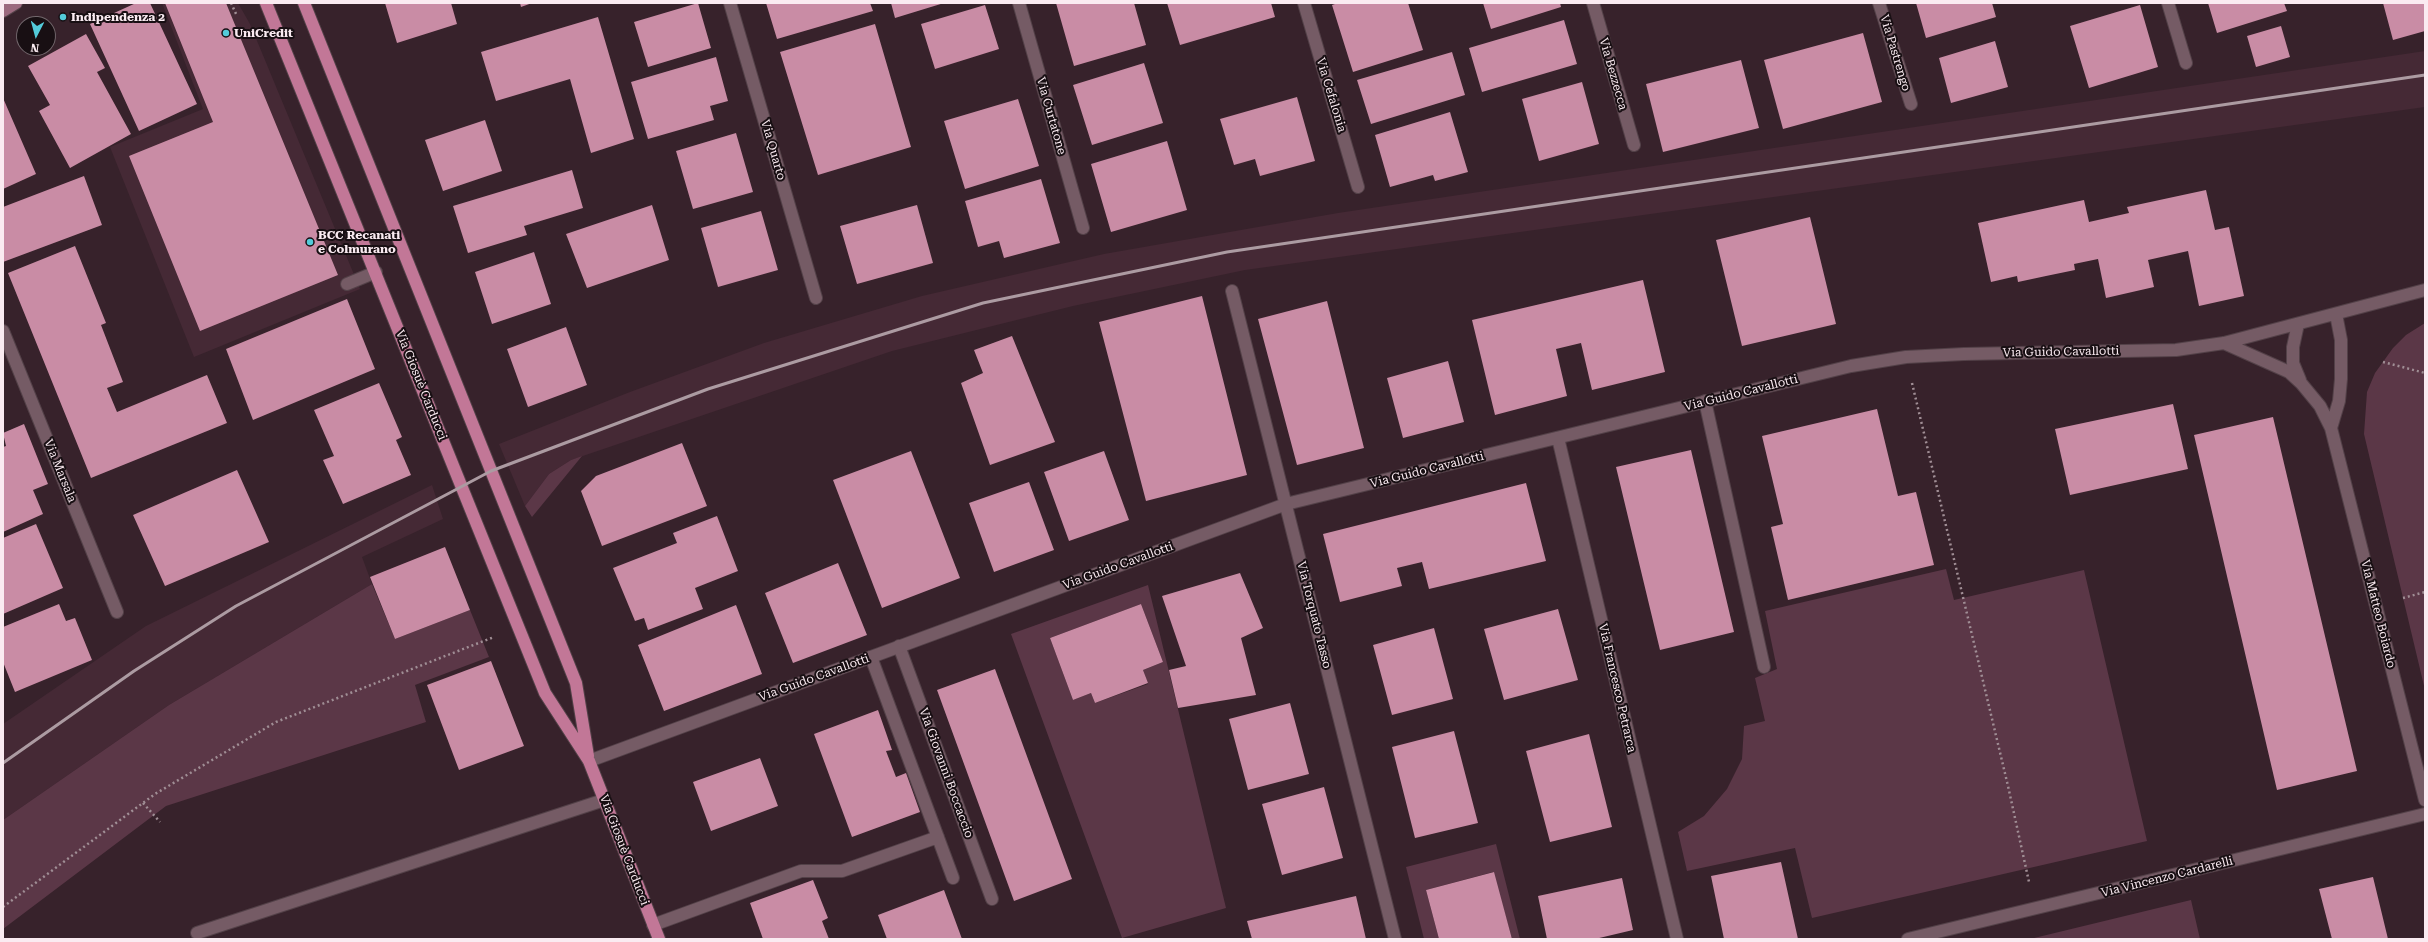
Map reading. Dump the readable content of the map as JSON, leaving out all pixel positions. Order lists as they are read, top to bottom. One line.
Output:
{"streets":{"main road":["Via Giosuè Carducci"],"street":["Via Pastrengo","Via Bezzecca","Via Cefalonia","Via Curtatone","Via Quarto","Via Guido Cavallotti","Via Marsala","Via Matteo Boiardo","Via Torquato Tasso","Via Francesco Petrarca","Via Giovanni Boccaccio","Via Vincenzo Cardarelli"]},"crossings":[["Via Guido Cavallotti","Via Giosuè Carducci"],["Via Guido Cavallotti","Via Matteo Boiardo"],["Via Guido Cavallotti","Via Torquato Tasso"],["Via Guido Cavallotti","Via Francesco Petrarca"],["Via Guido Cavallotti","Via Giovanni Boccaccio"]],"places":["Indipendenza 2","UniCredit","BCC Recanati e Colmurano"],"north":"bottom"}
